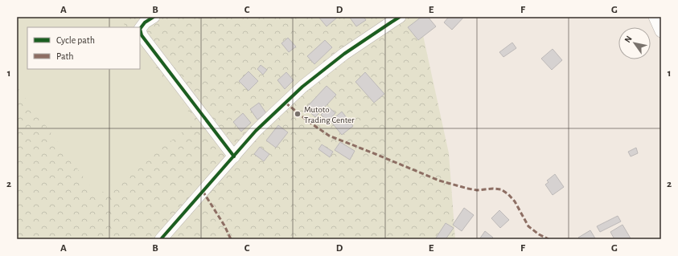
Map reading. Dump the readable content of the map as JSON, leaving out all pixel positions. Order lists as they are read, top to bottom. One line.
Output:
{"places":["Mutoto Trading Center"],"legend":["Cycle path","Path"],"north":"top left","grid":{"columns":["A","B","C","D","E","F","G"],"rows":["1","2"]}}
